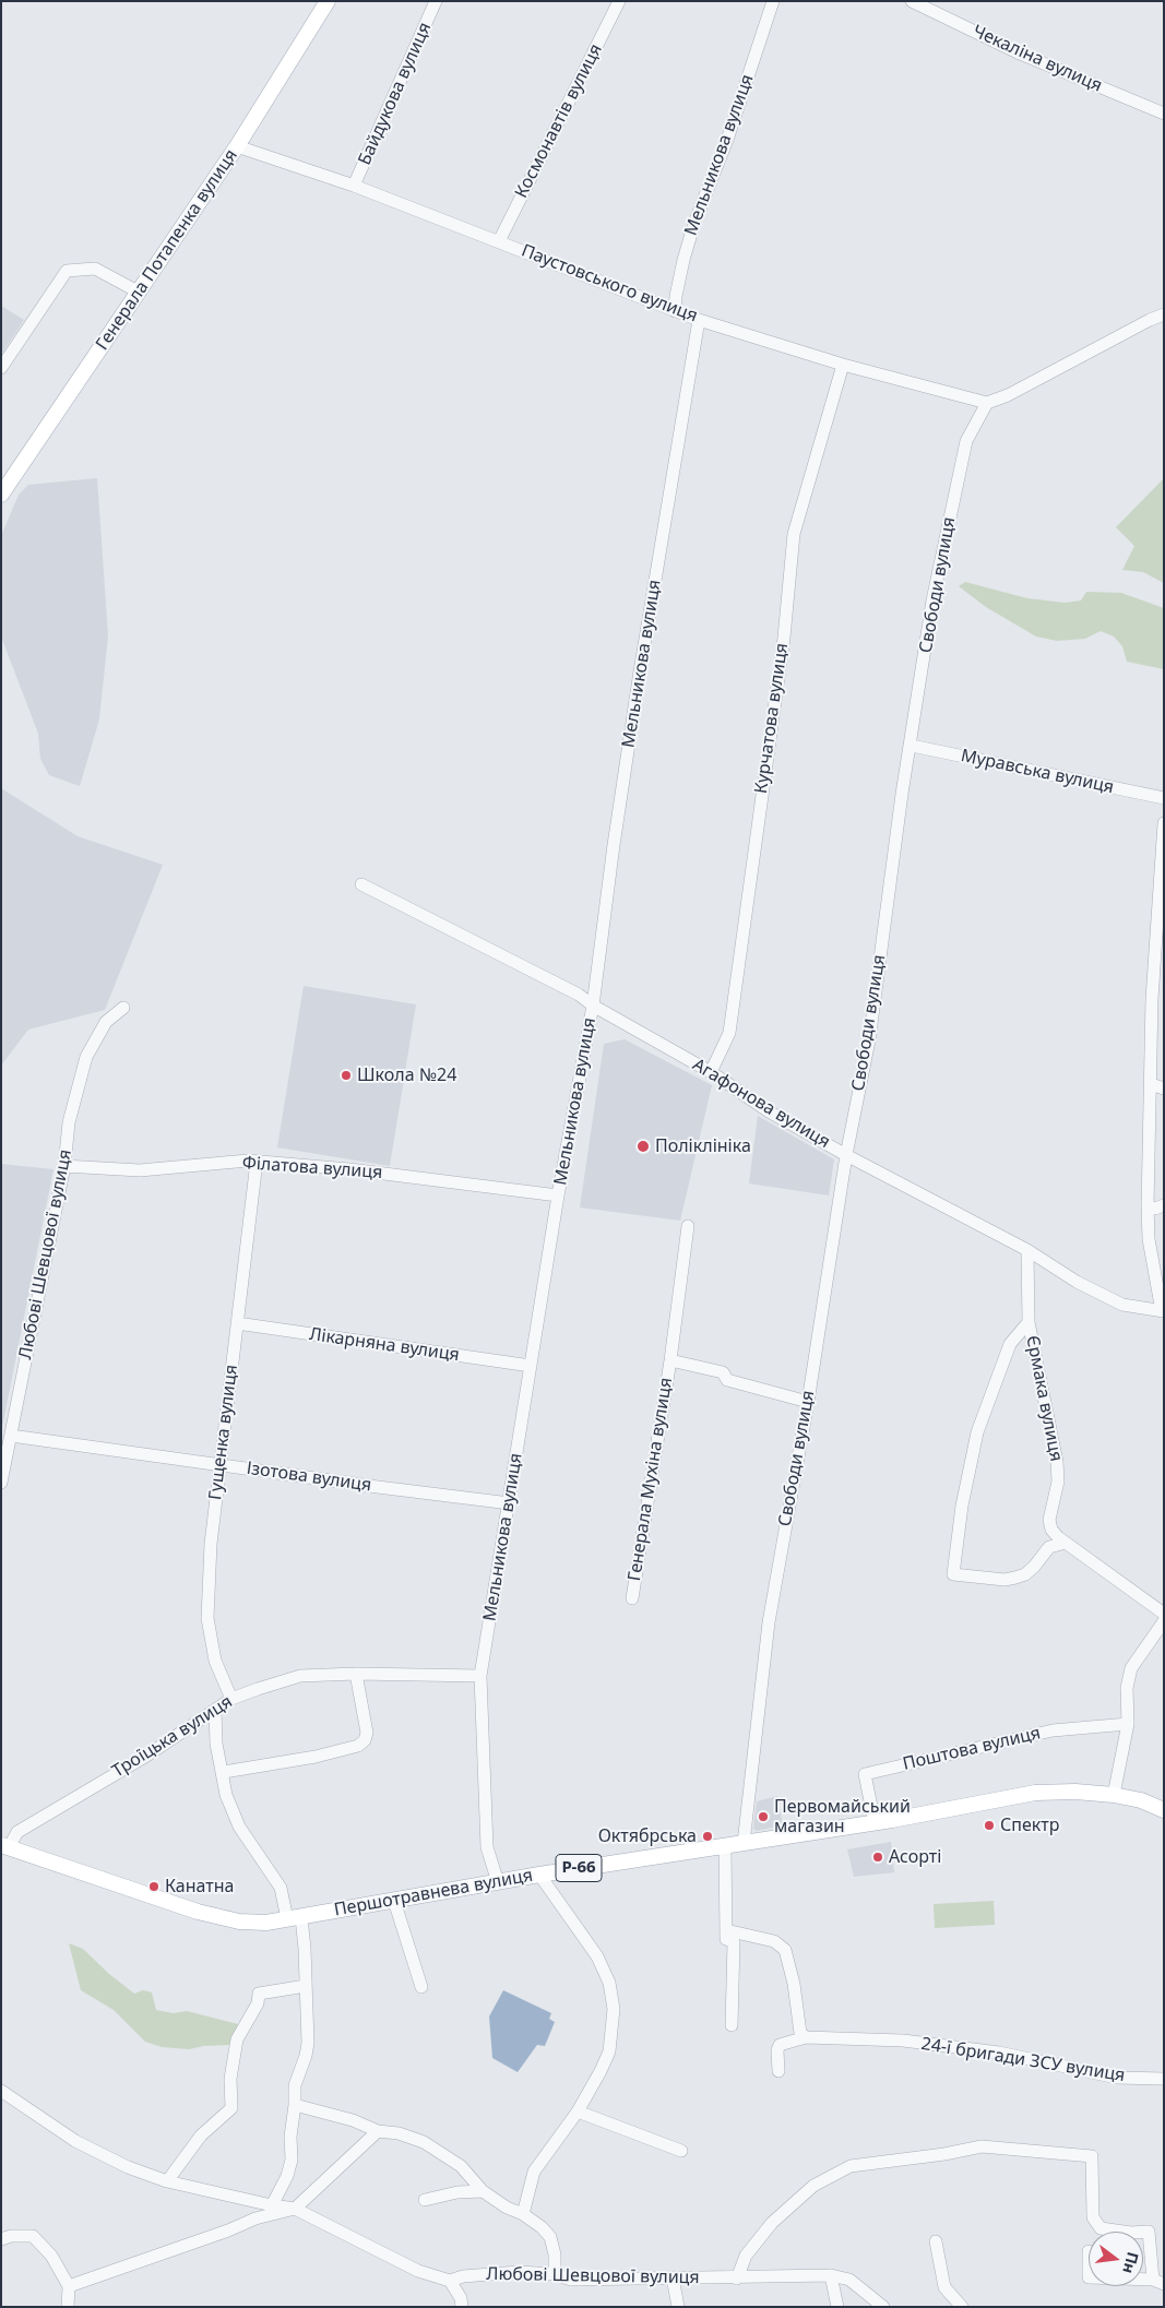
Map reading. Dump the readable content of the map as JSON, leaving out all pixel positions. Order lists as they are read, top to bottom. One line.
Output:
{"streets":{"main road":["Генерала Потапенка вулиця","Р-66","Першотравнева вулиця"],"street":["Чекаліна вулиця","Байдукова вулиця","Космонавтів вулиця","Мельникова вулиця","Паустовського вулиця","Свободи вулиця","Курчатова вулиця","Муравська вулиця","Агафонова вулиця","Філатова вулиця","Любові Шевцової вулиця","Лікарняна вулиця","Єрмака вулиця","Гущенка вулиця","Ізотова вулиця","Генерала Мухіна вулиця","Троїцька вулиця","Поштова вулиця","24-ї бригади ЗСУ вулиця"]},"crossings":[["Байдукова вулиця","Паустовського вулиця"],["Космонавтів вулиця","Паустовського вулиця"],["Мельникова вулиця","Паустовського вулиця"],["Мельникова вулиця","Агафонова вулиця"],["Мельникова вулиця","Філатова вулиця"],["Мельникова вулиця","Лікарняна вулиця"],["Мельникова вулиця","Ізотова вулиця"],["Мельникова вулиця","Троїцька вулиця"],["Мельникова вулиця","Першотравнева вулиця"],["Генерала Потапенка вулиця","Паустовського вулиця"],["Паустовського вулиця","Свободи вулиця"],["Паустовського вулиця","Курчатова вулиця"],["Свободи вулиця","Муравська вулиця"],["Свободи вулиця","Агафонова вулиця"],["Свободи вулиця","Генерала Мухіна вулиця"],["Свободи вулиця","Першотравнева вулиця"],["Курчатова вулиця","Агафонова вулиця"],["Агафонова вулиця","Єрмака вулиця"],["Філатова вулиця","Любові Шевцової вулиця"],["Філатова вулиця","Гущенка вулиця"],["Любові Шевцової вулиця","Ізотова вулиця"],["Лікарняна вулиця","Гущенка вулиця"],["Гущенка вулиця","Ізотова вулиця"],["Гущенка вулиця","Троїцька вулиця"],["Троїцька вулиця","Першотравнева вулиця"],["Поштова вулиця","Першотравнева вулиця"]],"places":["Школа №24","Поліклініка","Первомайський магазин","Спектр","Октябрська","Асорті","Канатна"],"north":"right"}
